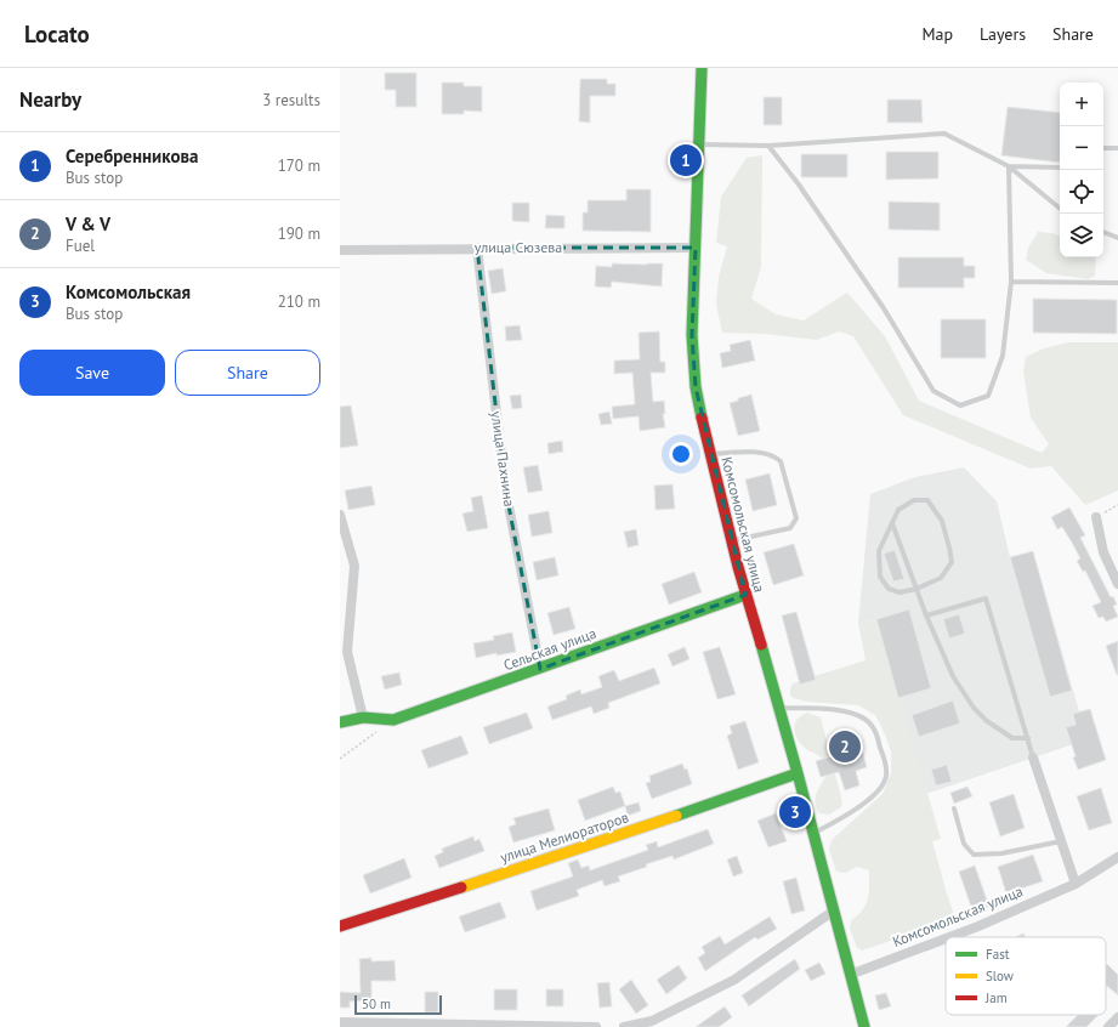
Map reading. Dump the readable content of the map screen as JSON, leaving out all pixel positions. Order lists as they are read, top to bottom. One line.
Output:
{"streets":{"main road":["Комсомольская улица","Сельская улица","улица Мелиораторов"],"street":["улица Сюзева","улица Пахнина"]},"crossings":[["улица Сюзева","улица Пахнина"],["улица Сюзева","Комсомольская улица"],["улица Пахнина","Сельская улица"],["Комсомольская улица","Сельская улица"],["Комсомольская улица","улица Мелиораторов"]],"legend":["Fast","Slow","Jam"],"scale_bar":"50 m","page":{"header":"Locato","nav":["Map","Layers","Share"],"heading":["Nearby","3 results"],"map_buttons":["+","−"],"list":[{"mark":"1","name":"Серебренникова","note":"Bus stop","value":"170 m"},{"mark":"2","name":"V & V","note":"Fuel","value":"190 m"},{"mark":"3","name":"Комсомольская","note":"Bus stop","value":"210 m"}],"pins":["1","2","3"],"buttons":["Save","Share"],"scale":"50 m"}}
